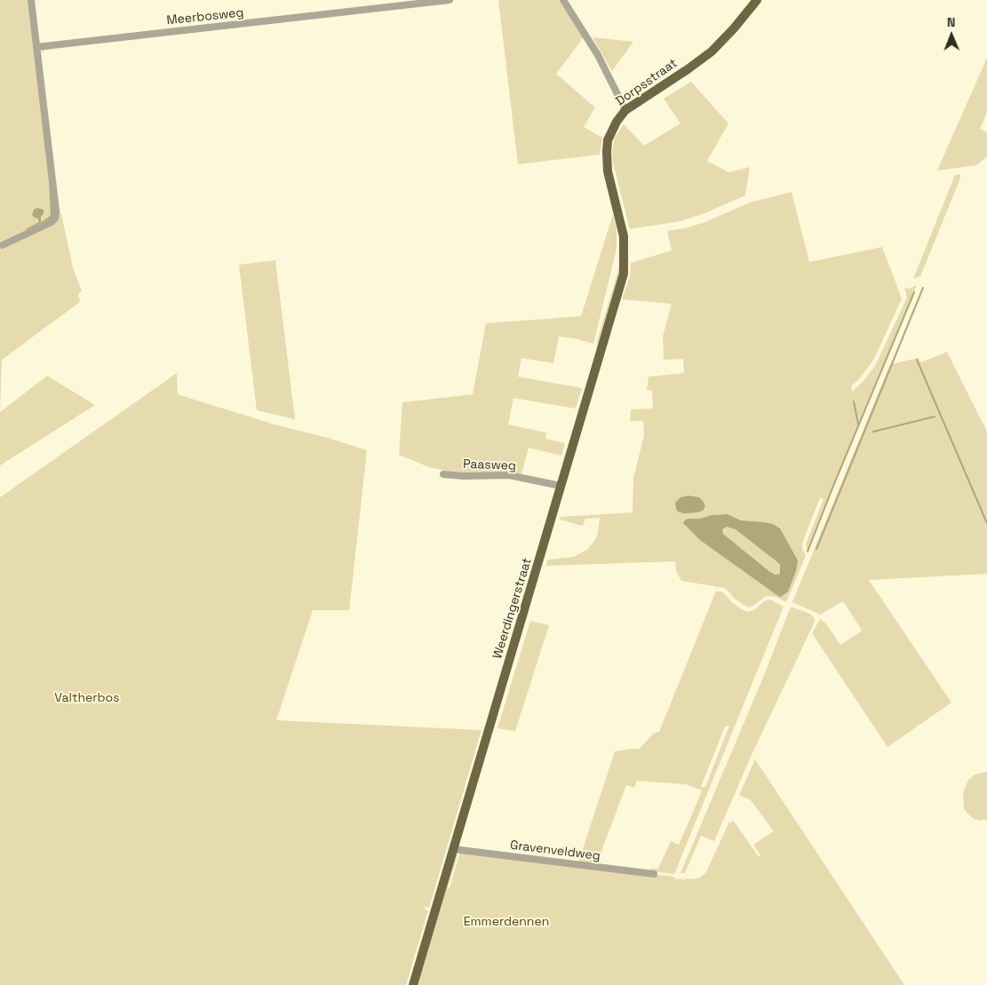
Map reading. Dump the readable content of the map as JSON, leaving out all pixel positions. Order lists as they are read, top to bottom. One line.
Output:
{"streets":{"main road":["Dorpsstraat","Weerdingerstraat"],"street":["Meerbosweg","Paasweg","Gravenveldweg"]},"crossings":[["Dorpsstraat","Weerdingerstraat"],["Paasweg","Weerdingerstraat"],["Weerdingerstraat","Gravenveldweg"]],"parks":["Valtherbos","Emmerdennen"],"north":"top"}
